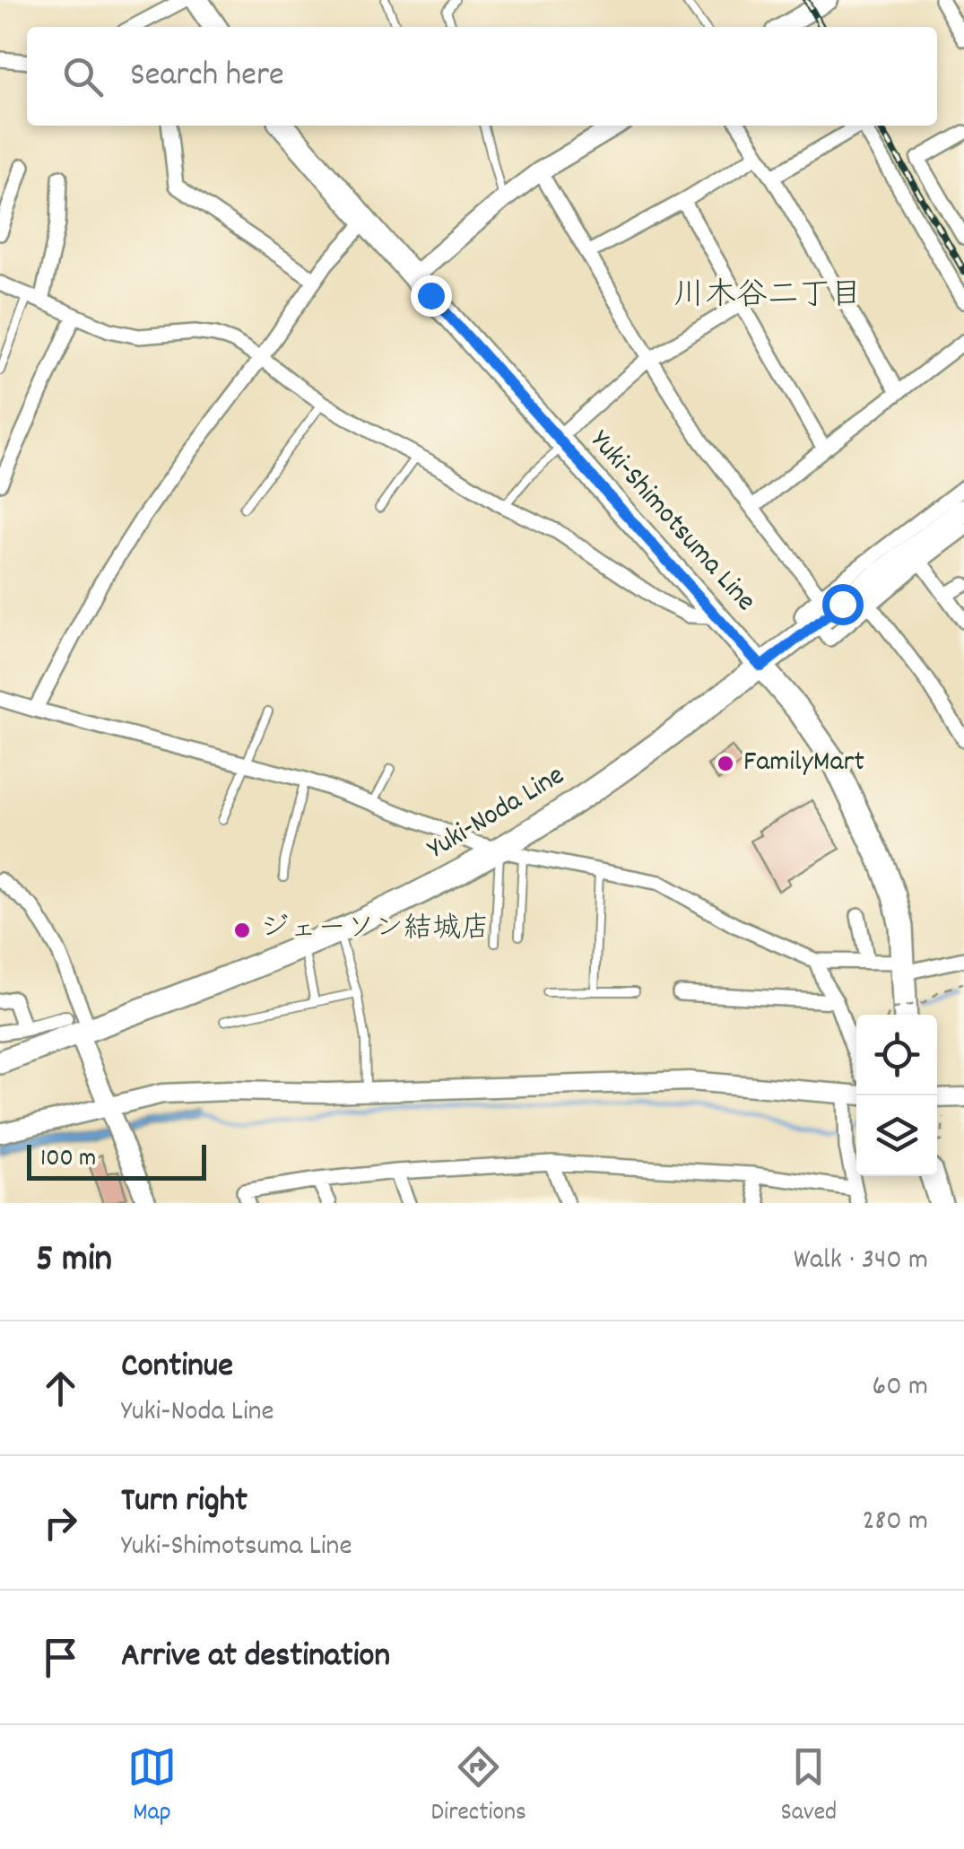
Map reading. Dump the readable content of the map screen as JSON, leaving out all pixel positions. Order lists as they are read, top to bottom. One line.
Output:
{"streets":{"main road":["Yuki-Shimotsuma Line","Yuki-Noda Line"]},"crossings":[["Yuki-Shimotsuma Line","Yuki-Noda Line"]],"districts":["川木谷二丁目"],"places":["FamilyMart","ジェーソン結城店"],"scale_bar":"100 m","page":{"search":"Search here","scale":"100 m","heading":["5 min","Walk · 340 m"],"list":[["Continue","Yuki-Noda Line","60 m"],["Turn right","Yuki-Shimotsuma Line","280 m"],"Arrive at destination"],"nav":["Map","Directions","Saved"]}}
